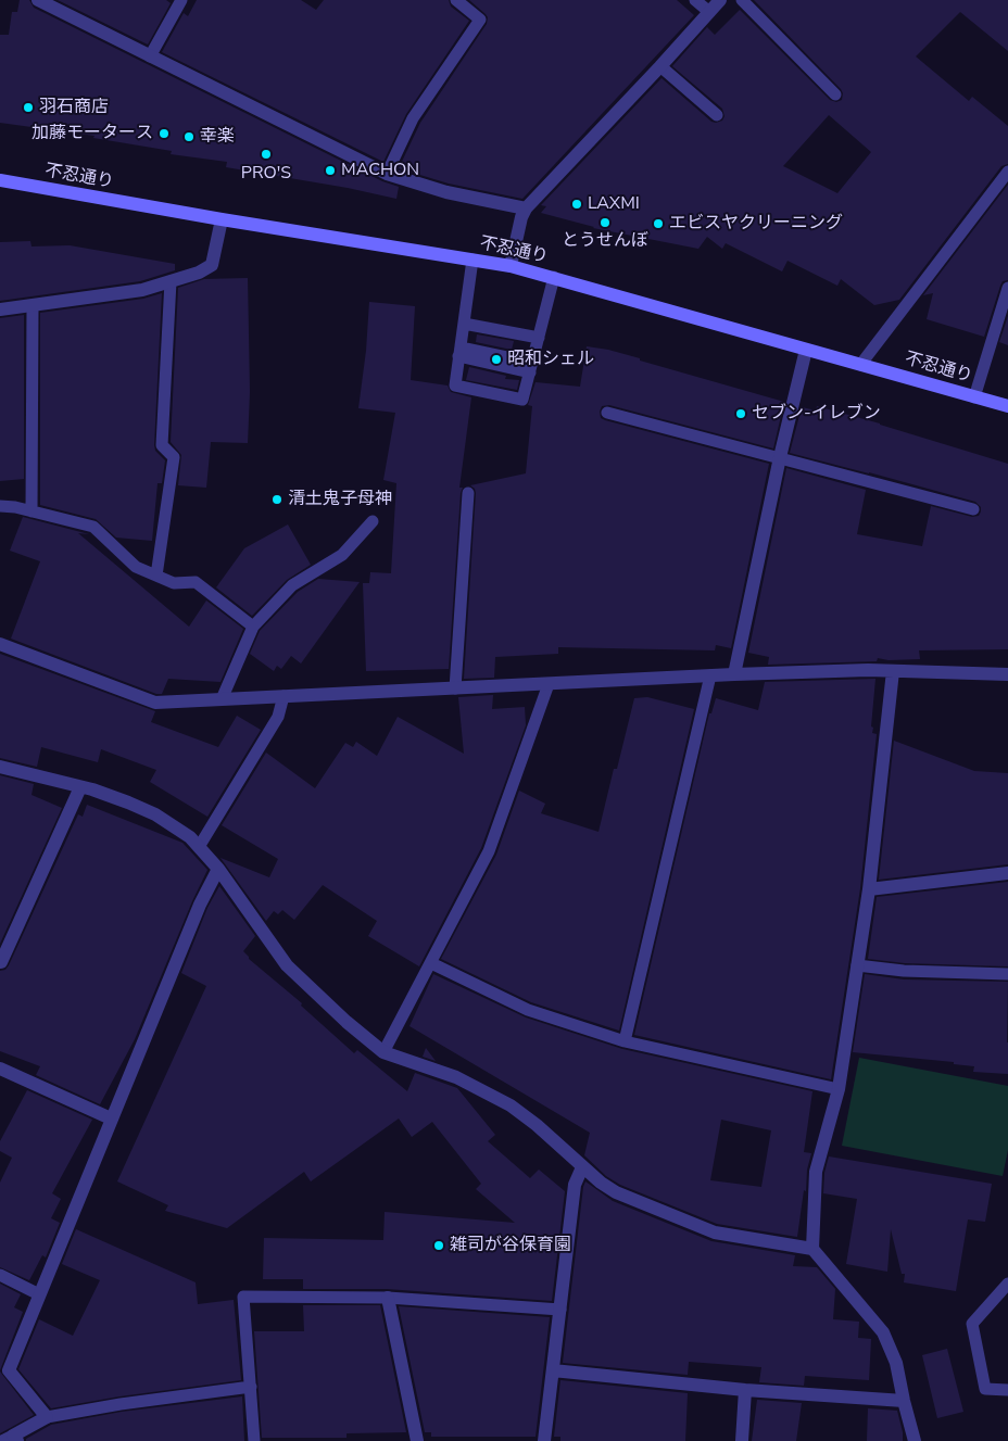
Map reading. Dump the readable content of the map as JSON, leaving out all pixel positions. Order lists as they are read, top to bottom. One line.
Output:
{"streets":{"main road":["不忍通り"]},"places":["羽石商店","加藤モータース","幸楽","PRO'S","MACHON","LAXMI","とうせんぼ","エビスヤクリーニング","昭和シェル","セブン-イレブン","清土鬼子母神","雑司が谷保育園"]}
